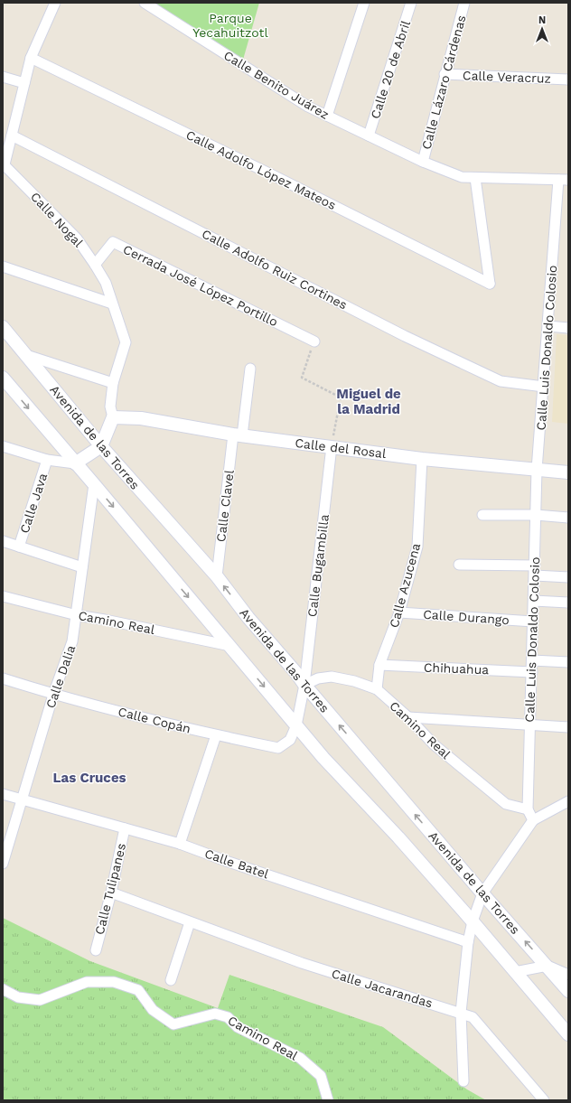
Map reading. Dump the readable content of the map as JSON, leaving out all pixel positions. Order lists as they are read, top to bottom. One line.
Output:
{"streets":{"street":["Calle 20 de Abril","Calle Veracruz","Calle Lázaro Cárdenas","Calle Benito Juárez","Calle Adolfo López Mateos","Calle Nogal","Calle Adolfo Ruiz Cortines","Cerrada José López Portillo","Calle Luis Donaldo Colosio","Avenida de las Torres","Calle del Rosal","Calle Java","Calle Clavel","Calle Bugambilla","Calle Azucena","Calle Durango","Camino Real","Chihuahua","Calle Dalia","Calle Copán","Calle Batel","Calle Tulipanes","Calle Jacarandas"]},"crossings":[["Calle 20 de Abril","Calle Benito Juárez"],["Calle Veracruz","Calle Lázaro Cárdenas"],["Calle Lázaro Cárdenas","Calle Benito Juárez"],["Calle Benito Juárez","Calle Adolfo López Mateos"],["Calle Benito Juárez","Calle Luis Donaldo Colosio"],["Calle Nogal","Cerrada José López Portillo"],["Calle Nogal","Avenida de las Torres"],["Calle Nogal","Calle del Rosal"],["Calle Adolfo Ruiz Cortines","Calle Luis Donaldo Colosio"],["Calle Luis Donaldo Colosio","Calle del Rosal"],["Calle Luis Donaldo Colosio","Calle Durango"],["Calle Luis Donaldo Colosio","Camino Real"],["Calle Luis Donaldo Colosio","Chihuahua"],["Avenida de las Torres","Calle Clavel"],["Avenida de las Torres","Calle Bugambilla"],["Avenida de las Torres","Camino Real"],["Calle del Rosal","Calle Clavel"],["Calle del Rosal","Calle Bugambilla"],["Calle del Rosal","Calle Azucena"],["Calle Bugambilla","Camino Real"],["Calle Bugambilla","Calle Copán"],["Calle Azucena","Calle Durango"],["Calle Azucena","Camino Real"],["Calle Azucena","Chihuahua"],["Camino Real","Calle Dalia"],["Calle Dalia","Calle Copán"],["Calle Dalia","Calle Batel"],["Calle Batel","Calle Tulipanes"],["Calle Tulipanes","Calle Jacarandas"]],"districts":["Miguel de la Madrid","Las Cruces"],"parks":["Parque Yecahuitzotl"],"north":"top"}
